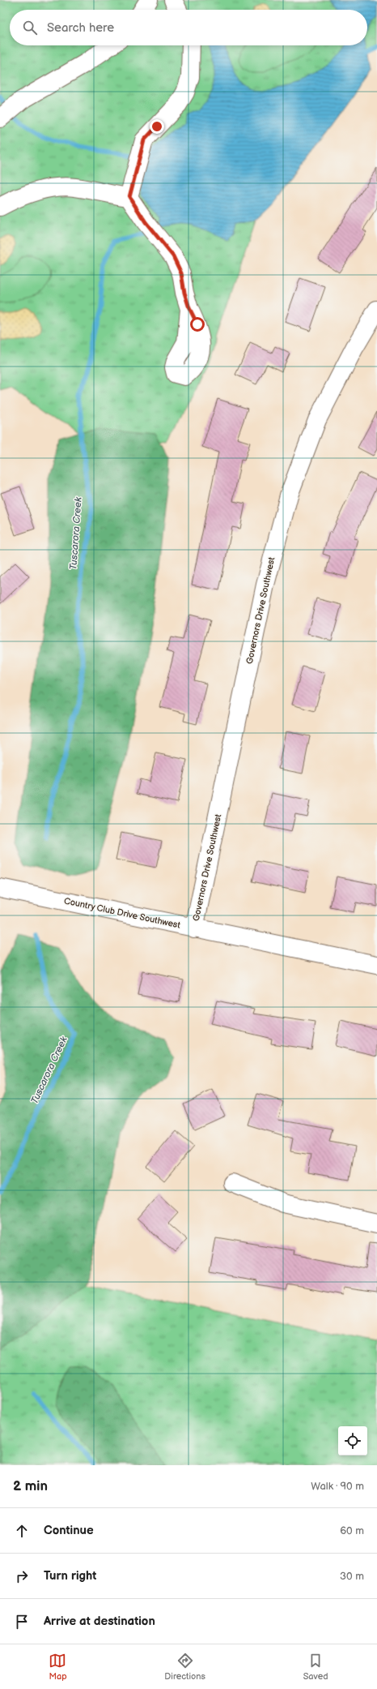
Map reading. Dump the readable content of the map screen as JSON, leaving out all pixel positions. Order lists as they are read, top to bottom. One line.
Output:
{"streets":{"street":["Governors Drive Southwest","Country Club Drive Southwest"]},"crossings":[["Governors Drive Southwest","Country Club Drive Southwest"]],"water":["Tuscarora Creek"],"page":{"search":"Search here","heading":["2 min","Walk · 90 m"],"list":[["Continue","60 m"],["Turn right","30 m"],"Arrive at destination"],"nav":["Map","Directions","Saved"]}}
